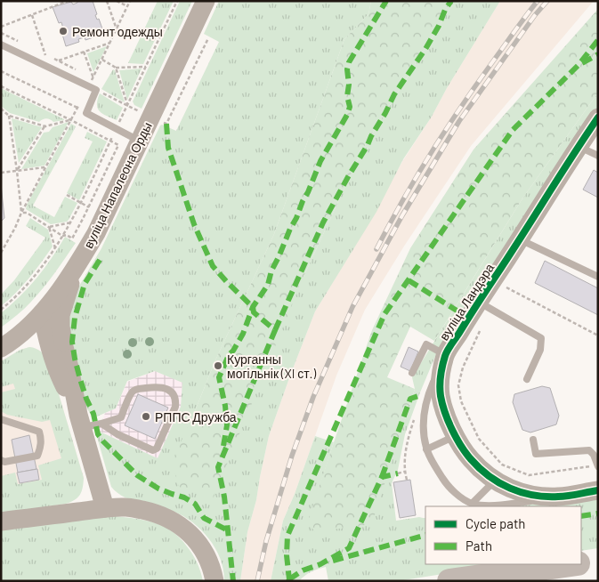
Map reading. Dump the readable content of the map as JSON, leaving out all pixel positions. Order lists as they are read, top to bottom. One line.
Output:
{"streets":{"main road":["вуліца Напалеона Орды","вуліца Ландэра"]},"places":["Ремонт одежды","Курганны могільнік (XI ст.)","РППС Дружба"],"legend":["Cycle path","Path"]}
